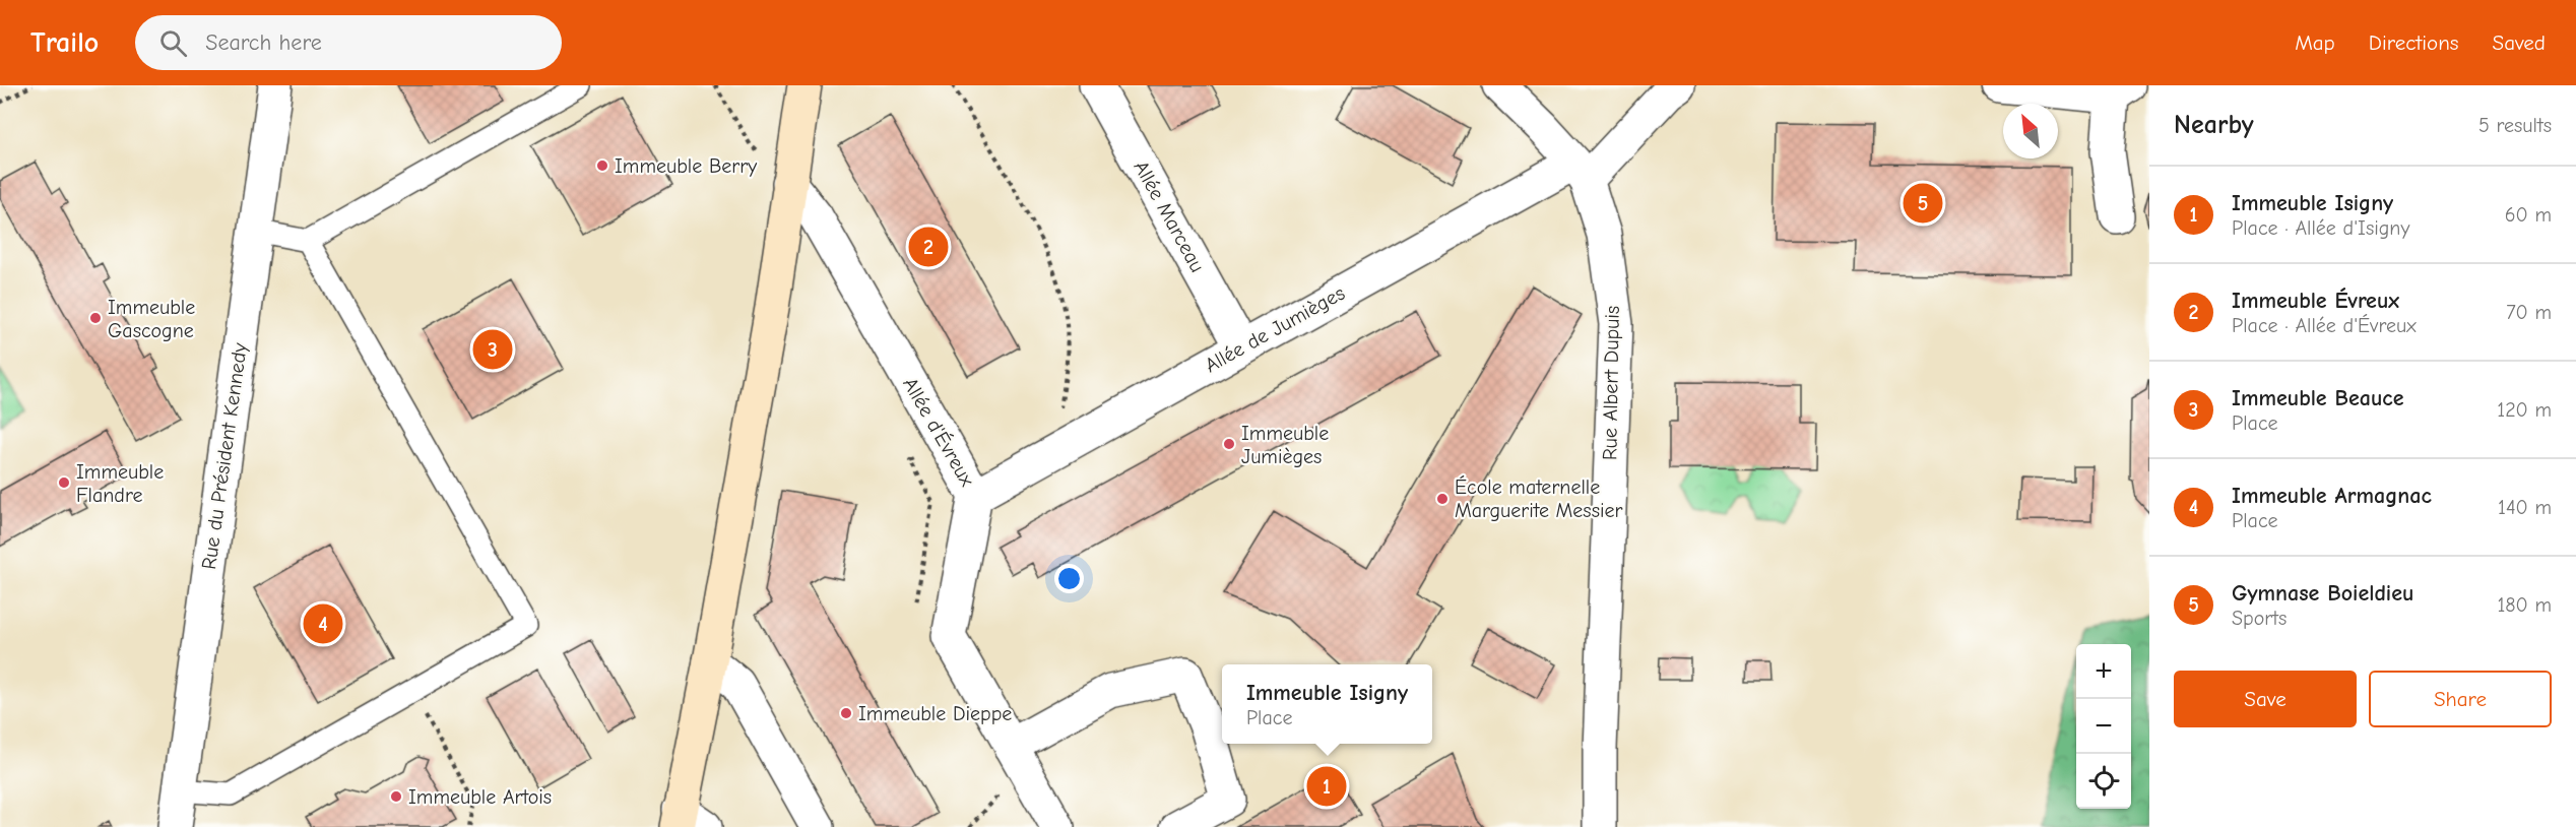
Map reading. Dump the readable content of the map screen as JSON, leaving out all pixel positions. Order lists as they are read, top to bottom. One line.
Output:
{"streets":{"street":["Allée Marceau","Allée de Jumièges","Rue Albert Dupuis","Allée d'Évreux","Rue du Président Kennedy"]},"crossings":[["Allée Marceau","Allée de Jumièges"],["Allée de Jumièges","Rue Albert Dupuis"],["Allée de Jumièges","Allée d'Évreux"]],"places":["Immeuble Berry","Immeuble Gascogne","Immeuble Jumièges","Immeuble Flandre","École maternelle Marguerite Messier","Immeuble Dieppe","Immeuble Artois"],"north":"top left","page":{"header":"Trailo","search":"Search here","nav":["Map","Directions","Saved"],"heading":["Nearby","5 results"],"list":[{"mark":"1","name":"Immeuble Isigny","note":"Place · Allée d'Isigny","value":"60 m"},{"mark":"2","name":"Immeuble Évreux","note":"Place · Allée d'Évreux","value":"70 m"},{"mark":"3","name":"Immeuble Beauce","note":"Place","value":"120 m"},{"mark":"4","name":"Immeuble Armagnac","note":"Place","value":"140 m"},{"mark":"5","name":"Gymnase Boieldieu","note":"Sports","value":"180 m"}],"pins":["5","2","3","4","1"],"map_buttons":["+","−"],"buttons":["Save","Share"],"popup":["Immeuble Isigny","Place"]}}
